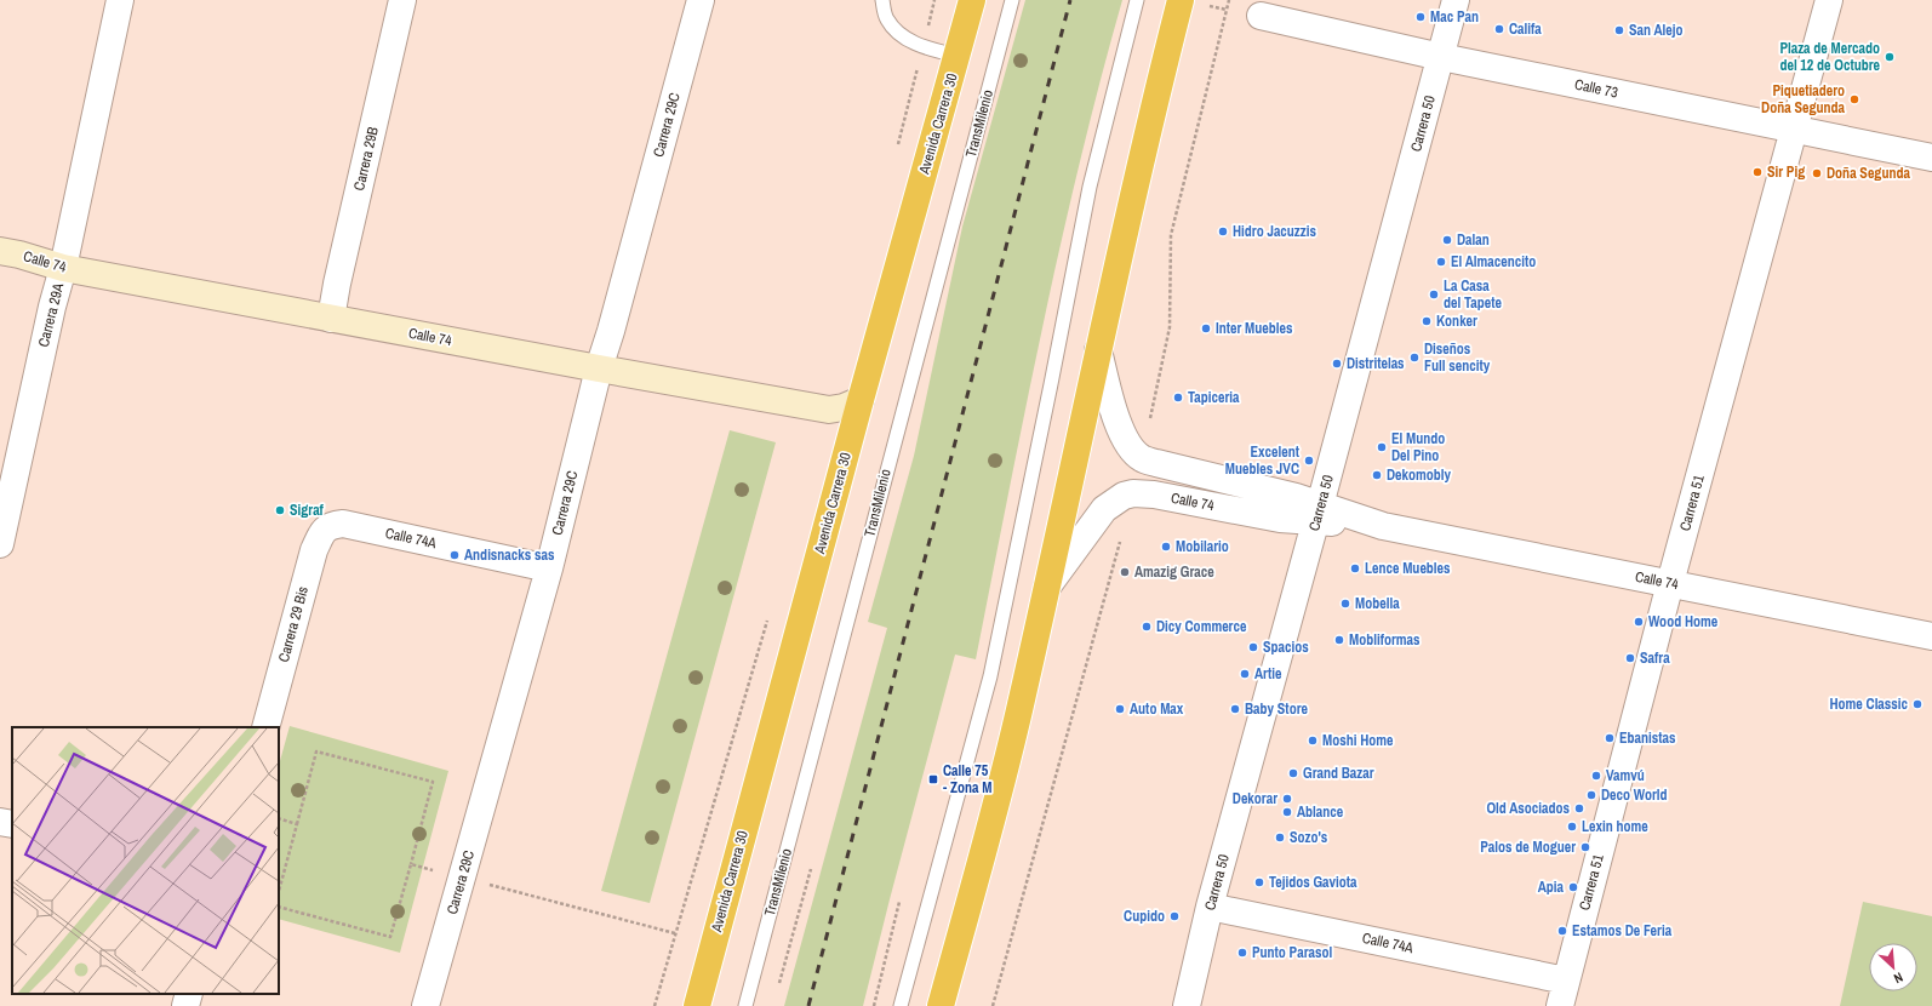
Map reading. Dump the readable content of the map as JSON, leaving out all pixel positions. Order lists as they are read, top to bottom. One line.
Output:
{"streets":{"highway":["Avenida Carrera 30"],"street":["Calle 73","Carrera 50","Carrera 29C","Carrera 29B","Calle 74","Carrera 29A","Carrera 51","Calle 74A","Carrera 29 Bis"],"lane":["TransMilenio"]},"crossings":[["Calle 73","Carrera 50"],["Calle 73","Carrera 51"],["Avenida Carrera 30","Calle 74"],["Carrera 50","Calle 74"],["Carrera 50","Calle 74A"],["Carrera 29C","Calle 74"],["Carrera 29C","Calle 74A"],["Carrera 29B","Calle 74"],["Calle 74","Carrera 29A"],["Calle 74","Carrera 51"],["Carrera 51","Calle 74A"],["Calle 74A","Carrera 29 Bis"]],"places":{"other":["Mac Pan","Califa","San Alejo","Plaza de Mercado del 12 de Octubre","Piquetiadero Doña Segunda","Sir Pig","Doña Segunda","Hidro Jacuzzis","Dalan","El Almacencito","La Casa del Tapete","Konker","Inter Muebles","Diseños Full sencity","Distritelas","Tapiceria","El Mundo Del Pino","Excelent Muebles JVC","Dekomobly","Sigraf","Mobilario","Andisnacks sas","Lence Muebles","Amazig Grace","Mobella","Wood Home","Dicy Commerce","Mobliformas","Spacios","Safra","Artie","Home Classic","Auto Max","Baby Store","Ebanistas","Moshi Home","Grand Bazar","Vamvú","Deco World","Dekorar","Old Asociados","Ablance","Lexin home","Sozo's","Palos de Moguer","Tejidos Gaviota","Apia","Cupido","Estamos De Feria","Punto Parasol"],"transit":["Calle 75 - Zona M"]},"north":"bottom right"}
